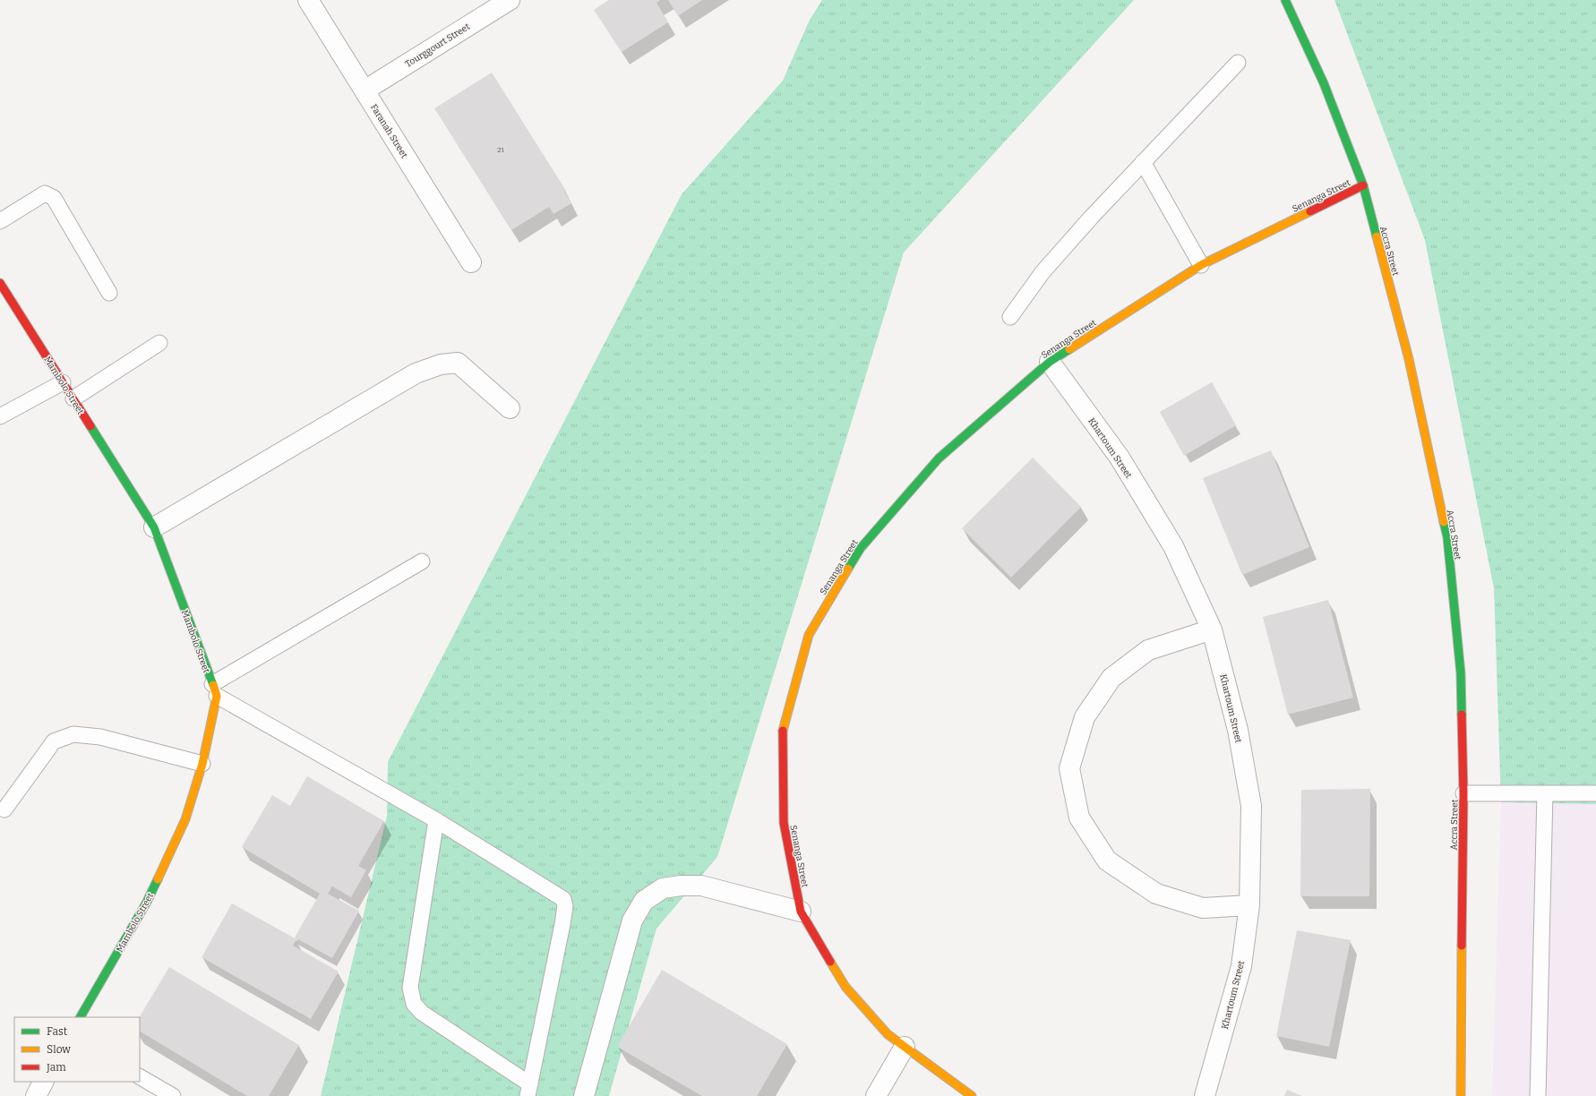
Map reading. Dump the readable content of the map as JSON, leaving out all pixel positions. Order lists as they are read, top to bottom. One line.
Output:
{"streets":{"street":["Tourggourt Street","Faranah Street","Senanga Street","Accra Street","Mambolo Street","Khartoum Street"]},"crossings":[["Tourggourt Street","Faranah Street"],["Senanga Street","Accra Street"],["Senanga Street","Khartoum Street"]],"house_numbers":["21"],"legend":["Fast","Slow","Jam"]}
